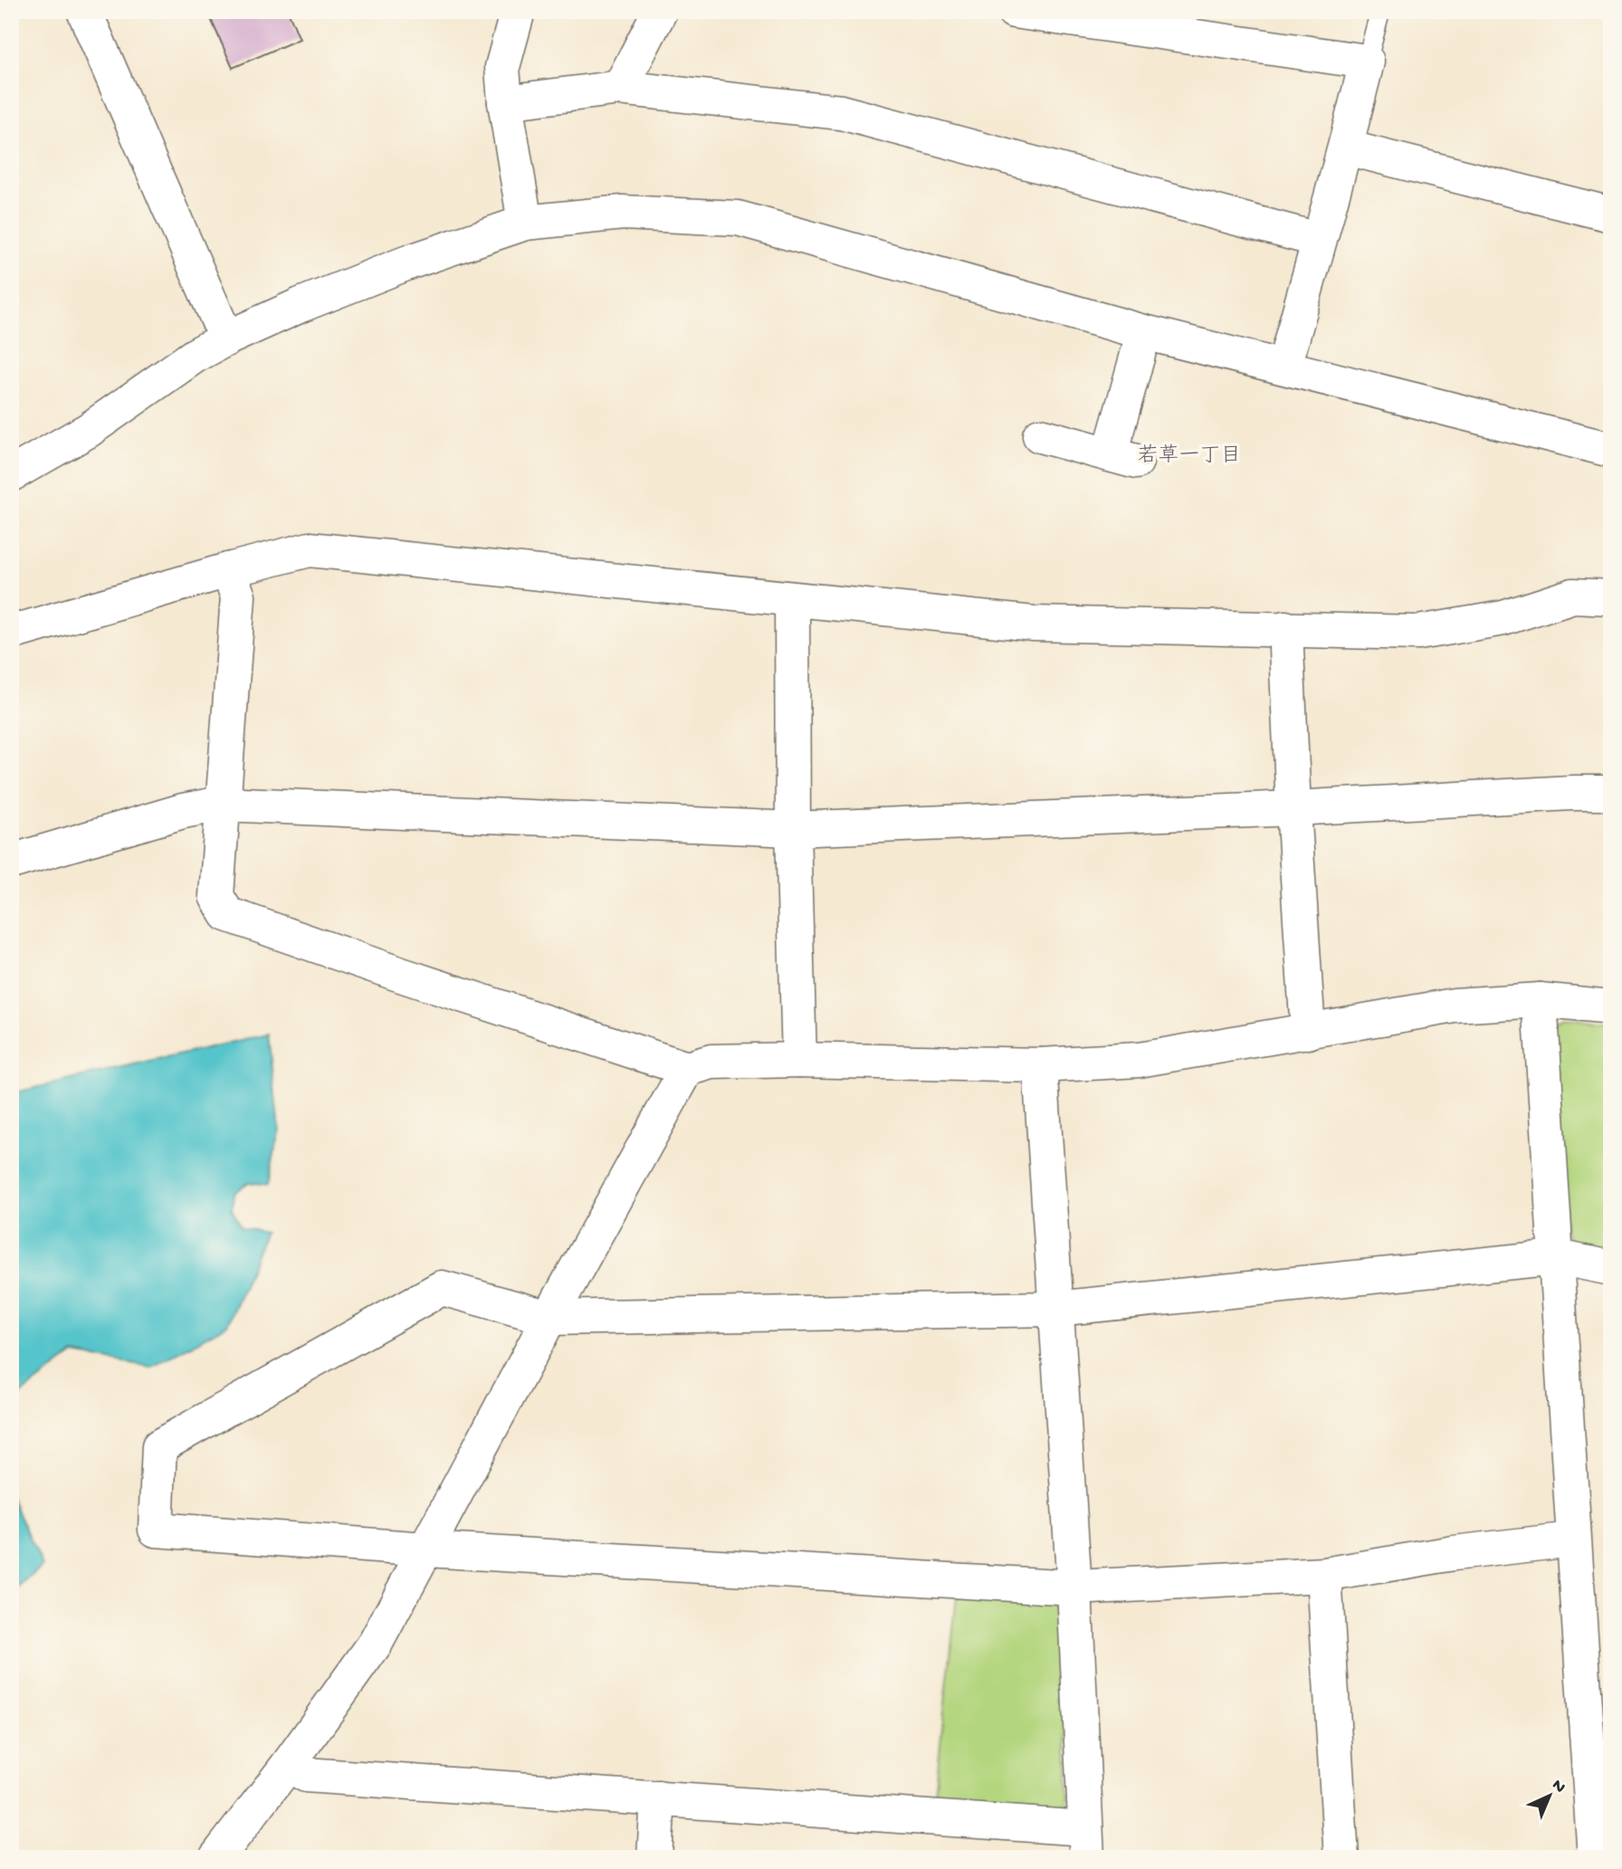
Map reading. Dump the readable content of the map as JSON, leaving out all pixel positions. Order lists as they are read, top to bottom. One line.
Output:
{"districts":["若草一丁目"],"north":"top right"}
